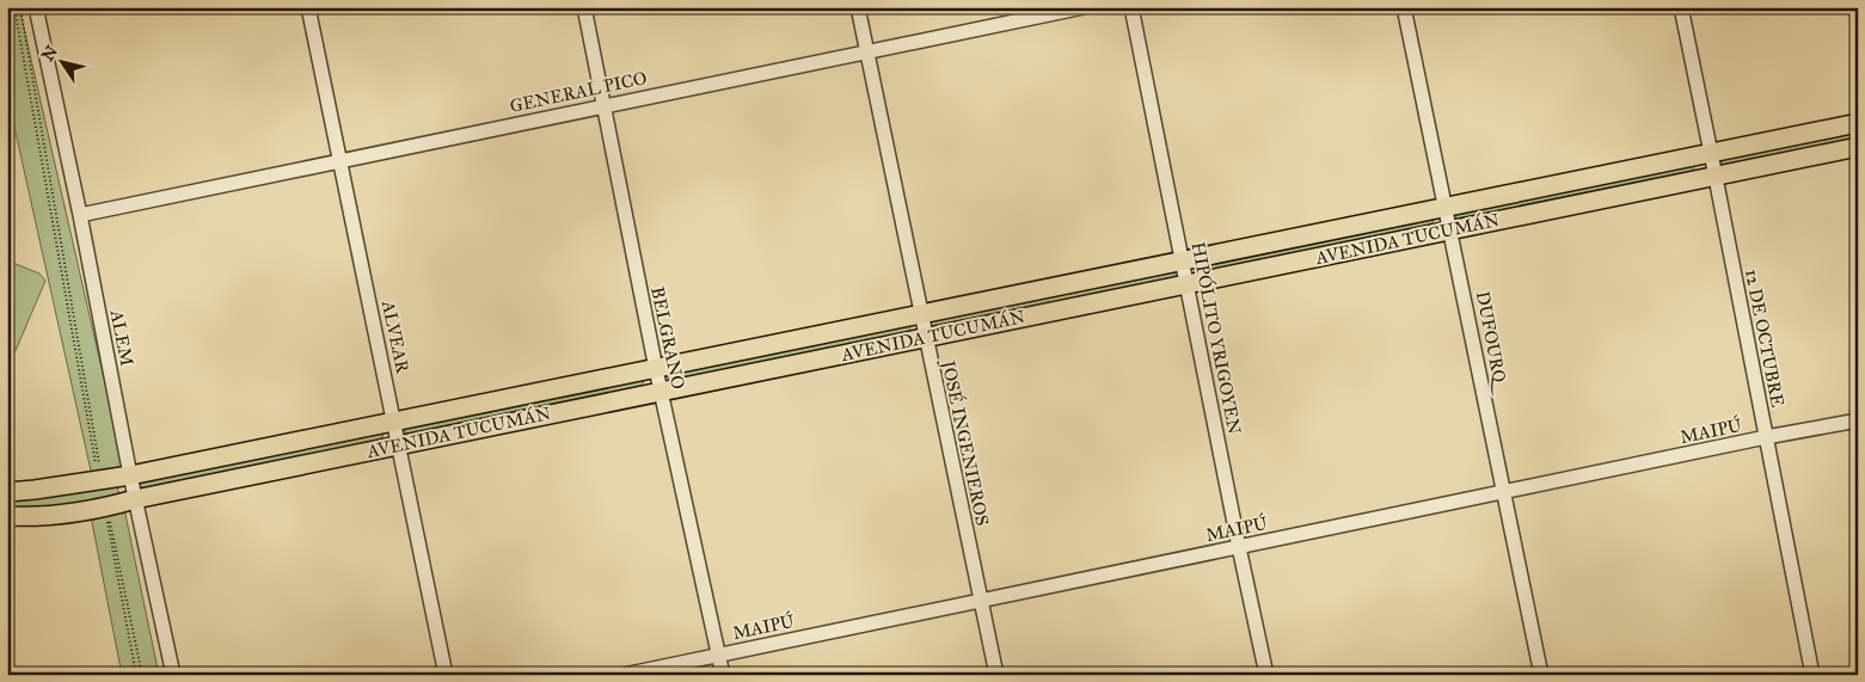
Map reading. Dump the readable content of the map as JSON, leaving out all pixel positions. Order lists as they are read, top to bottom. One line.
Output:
{"streets":{"main road":["AVENIDA TUCUMÁN"],"street":["GENERAL PICO","ALVEAR","DUFOURQ","ALEM","BELGRANO","HIPÓLITO YRIGOYEN","12 DE OCTUBRE","MAIPÚ","JOSÉ INGENIEROS"]},"crossings":[["GENERAL PICO","ALVEAR"],["GENERAL PICO","ALEM"],["GENERAL PICO","BELGRANO"],["GENERAL PICO","JOSÉ INGENIEROS"],["AVENIDA TUCUMÁN","ALVEAR"],["AVENIDA TUCUMÁN","DUFOURQ"],["AVENIDA TUCUMÁN","ALEM"],["AVENIDA TUCUMÁN","BELGRANO"],["AVENIDA TUCUMÁN","HIPÓLITO YRIGOYEN"],["AVENIDA TUCUMÁN","12 DE OCTUBRE"],["AVENIDA TUCUMÁN","JOSÉ INGENIEROS"],["DUFOURQ","MAIPÚ"],["BELGRANO","MAIPÚ"],["HIPÓLITO YRIGOYEN","MAIPÚ"],["12 DE OCTUBRE","MAIPÚ"],["MAIPÚ","JOSÉ INGENIEROS"]],"north":"top left"}
